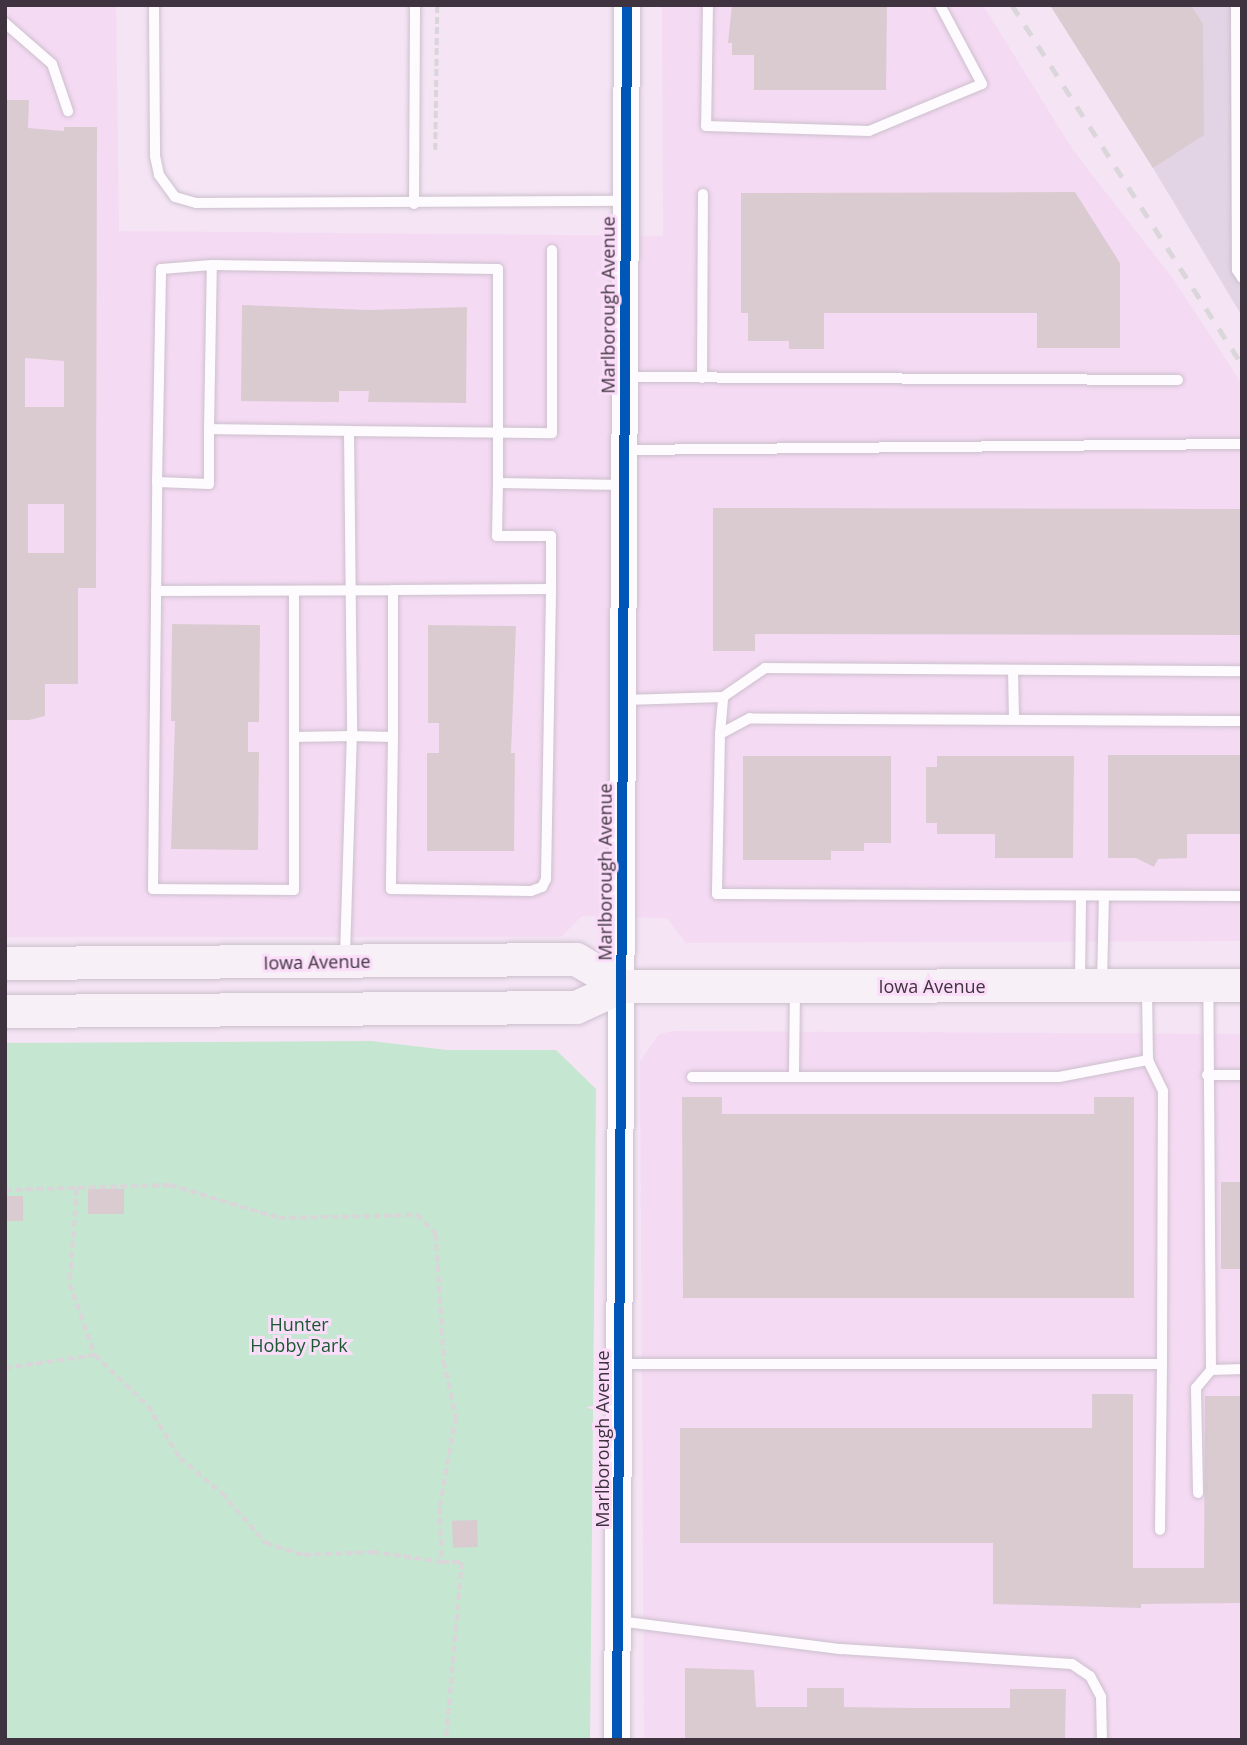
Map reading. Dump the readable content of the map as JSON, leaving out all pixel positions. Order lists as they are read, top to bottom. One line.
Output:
{"streets":{"main road":["Iowa Avenue"],"street":["Marlborough Avenue"]},"crossings":[["Marlborough Avenue","Iowa Avenue"]],"parks":["Hunter Hobby Park"]}
